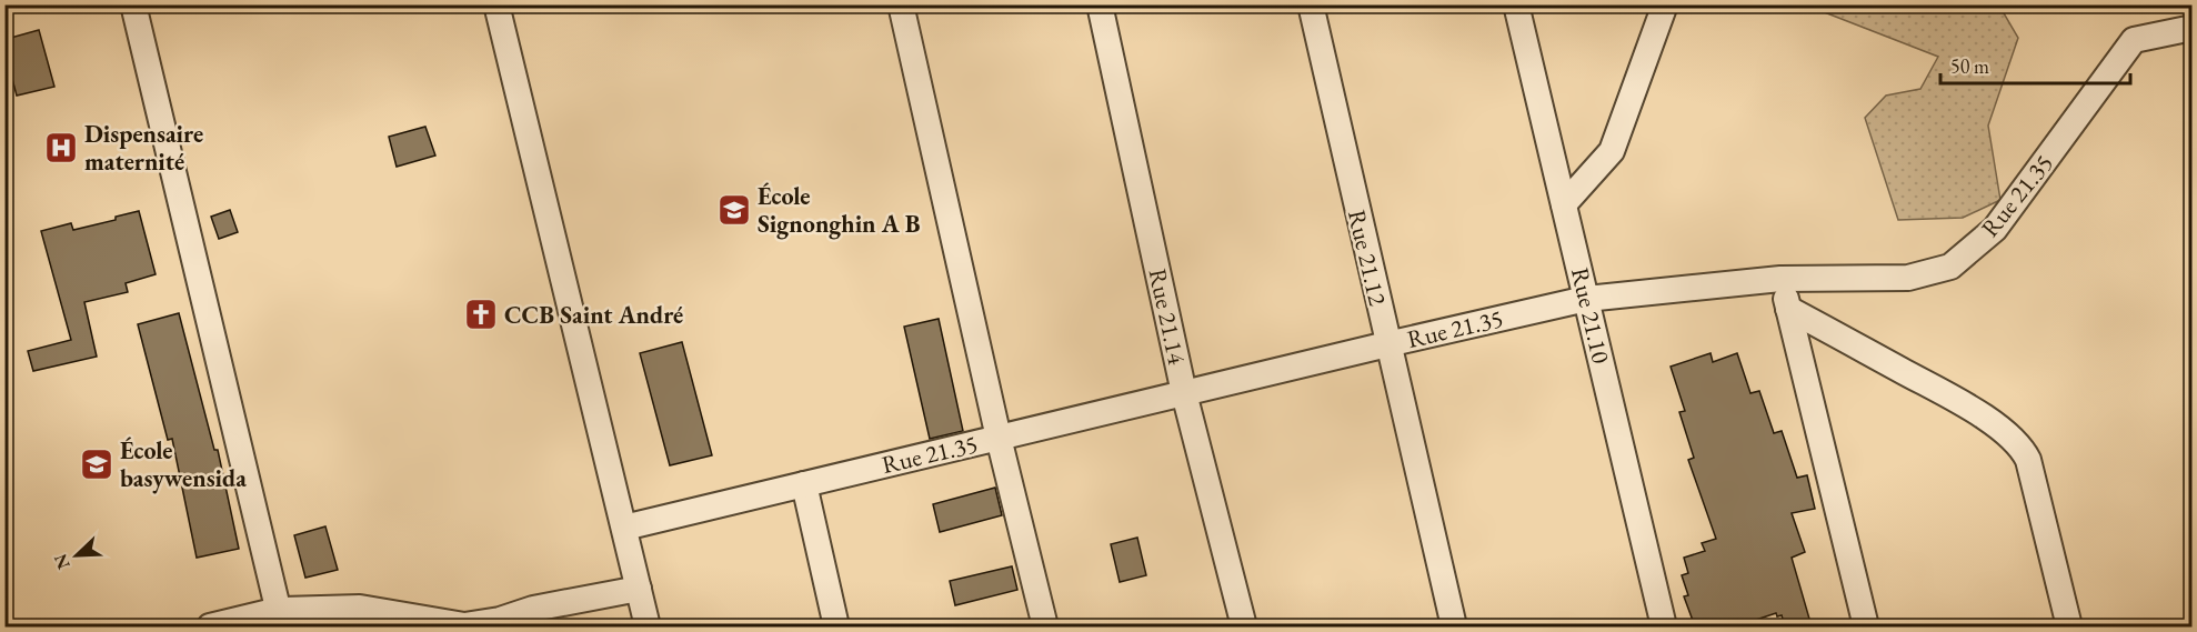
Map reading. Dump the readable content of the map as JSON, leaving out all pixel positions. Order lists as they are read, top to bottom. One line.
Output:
{"streets":{"street":["Rue 21.35","Rue 21.12","Rue 21.10","Rue 21.14"]},"crossings":[["Rue 21.35","Rue 21.12"],["Rue 21.35","Rue 21.10"],["Rue 21.35","Rue 21.14"]],"places":{"hospital":["Dispensaire maternité"],"school or university":["École Signonghin A B","École basywensida"],"church":["CCB Saint André"]},"scale_bar":"50 m","north":"bottom left"}
